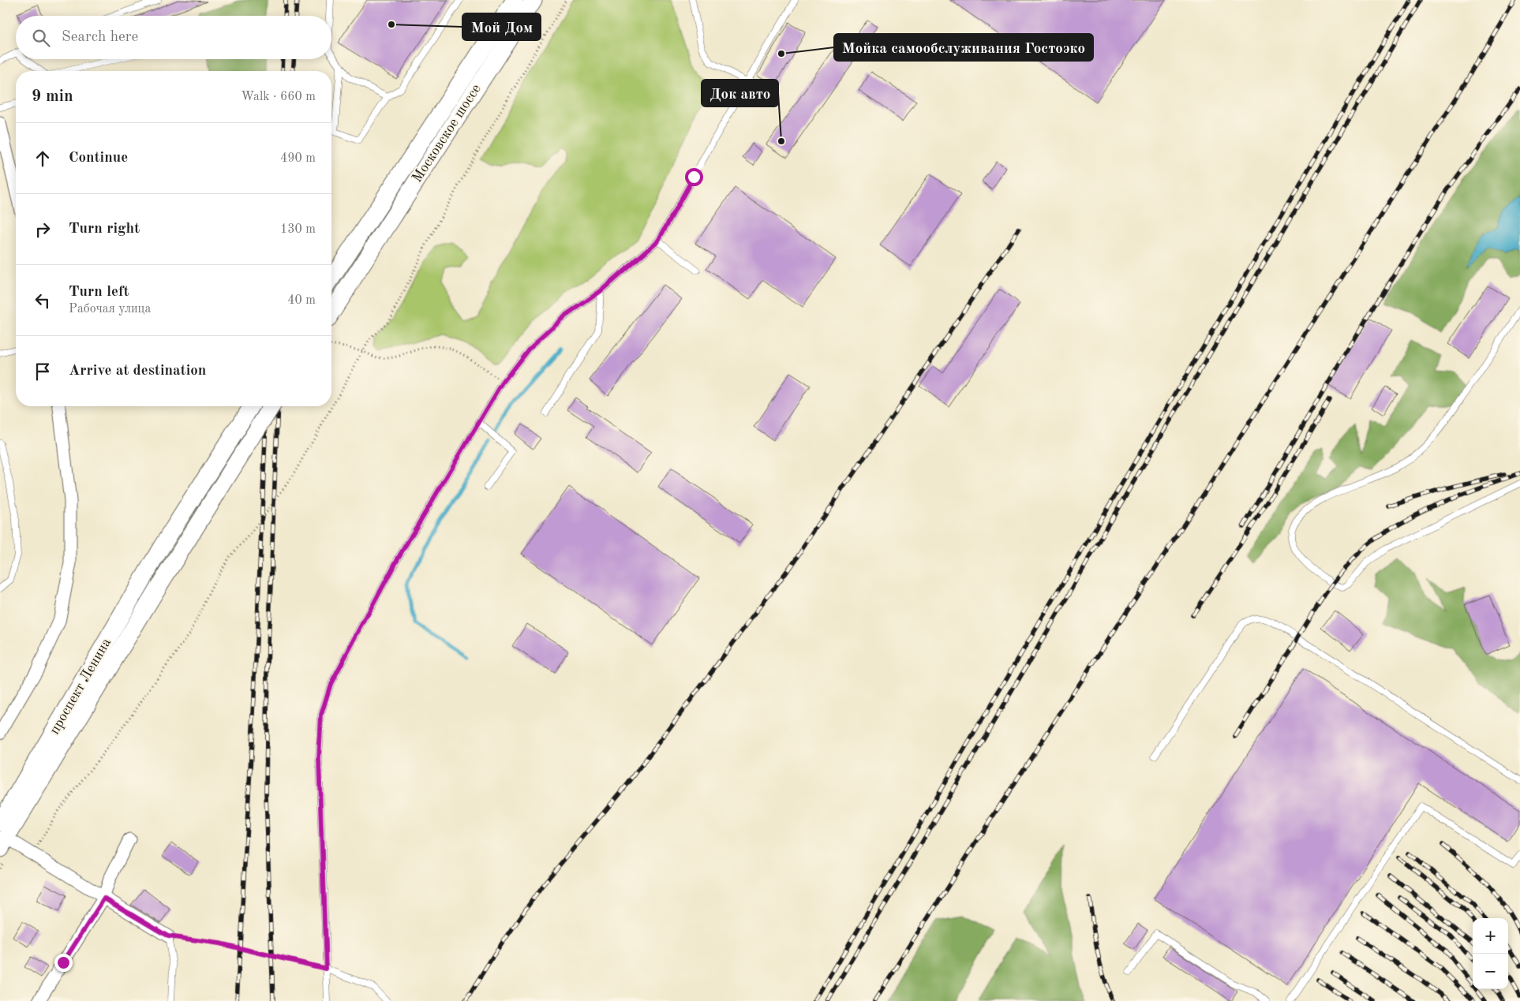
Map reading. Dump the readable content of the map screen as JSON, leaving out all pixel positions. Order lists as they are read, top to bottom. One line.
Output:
{"streets":{"main road":["Московское шоссе","проспект Ленина"]},"places":["Мой Дом","Мойка самообслуживания Гостоэко","Док авто"],"page":{"search":"Search here","heading":["9 min","Walk · 660 m"],"list":[["Continue","490 m"],["Turn right","130 m"],["Turn left","Рабочая улица","40 m"],"Arrive at destination"],"map_buttons":["+","−"]}}
